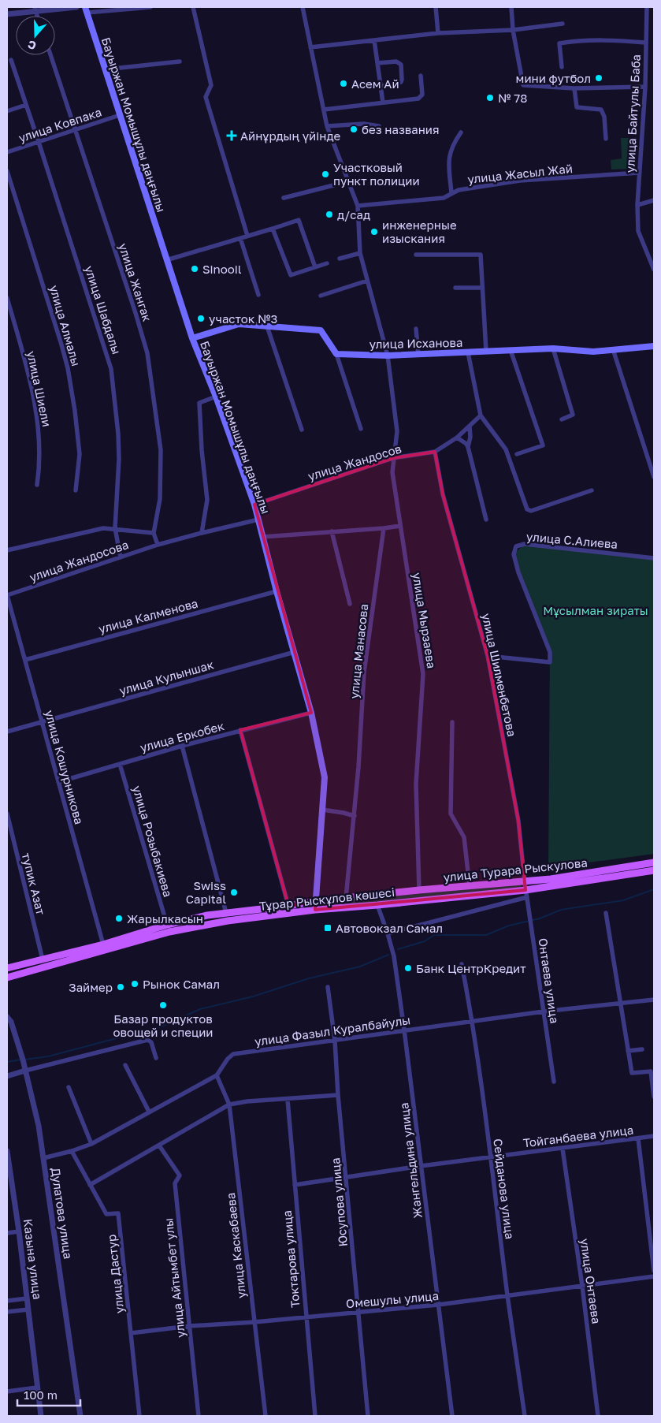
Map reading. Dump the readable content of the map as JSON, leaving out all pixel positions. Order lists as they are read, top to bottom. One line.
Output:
{"streets":{"main road":["Бауыржан Момышұлы даңғылы","улица Исханова","улица Турара Рыскулова","Тұрар Рыскұлов көшесі"],"street":["улица Байтулы Баба","улица Ковпака","улица Жасыл Жай","улица Жангак","улица Шабдалы","улица Алмалы","улица Шиели","улица Жандосов","улица С.Алиева","улица Жандосова","улица Калменова","улица Мырзаева","улица Манасова","улица Шилменбетова","улица Кулыншак","улица Еркобек","улица Кошурникова","улица Розыбакиева","тупик Азат","Онтаева улица","улица Фазыл Куралбайулы","Тойганбаева улица","Жангельдина улица","Сейданова улица","Юсупова улица","Дулатова улица","улица Каскабаева","Казына улица","Токтарова улица","улица Дастур","улица Айтымбет улы","улица Онтаева","Омешулы улица"]},"crossings":[["улица Байтулы Баба","улица Жасыл Жай"],["улица Ковпака","Бауыржан Момышұлы даңғылы"],["улица Ковпака","улица Жангак"],["улица Ковпака","улица Шабдалы"],["Бауыржан Момышұлы даңғылы","улица Жандосов"],["Бауыржан Момышұлы даңғылы","улица Жандосова"],["Бауыржан Момышұлы даңғылы","улица Калменова"],["Бауыржан Момышұлы даңғылы","улица Кулыншак"],["Бауыржан Момышұлы даңғылы","улица Еркобек"],["Бауыржан Момышұлы даңғылы","Тұрар Рыскұлов көшесі"],["улица Жасыл Жай","улица Мырзаева"],["улица Жангак","улица Жандосова"],["улица Шабдалы","улица Жандосова"],["улица Исханова","улица Мырзаева"],["улица Жандосов","улица Мырзаева"],["улица Жандосов","улица Шилменбетова"],["улица С.Алиева","улица Шилменбетова"],["улица Жандосова","улица Кошурникова"],["улица Калменова","улица Кошурникова"],["улица Мырзаева","улица Турара Рыскулова"],["улица Манасова","Тұрар Рыскұлов көшесі"],["улица Шилменбетова","улица Турара Рыскулова"],["улица Шилменбетова","Онтаева улица"],["улица Кулыншак","улица Кошурникова"],["улица Еркобек","улица Кошурникова"],["улица Еркобек","улица Розыбакиева"],["улица Кошурникова","Тұрар Рыскұлов көшесі"],["улица Розыбакиева","Тұрар Рыскұлов көшесі"],["улица Турара Рыскулова","Тұрар Рыскұлов көшесі"],["улица Турара Рыскулова","Онтаева улица"],["тупик Азат","Тұрар Рыскұлов көшесі"],["Тұрар Рыскұлов көшесі","Онтаева улица"],["Тұрар Рыскұлов көшесі","Жангельдина улица"],["Онтаева улица","улица Фазыл Куралбайулы"],["улица Фазыл Куралбайулы","Жангельдина улица"],["улица Фазыл Куралбайулы","Сейданова улица"],["улица Фазыл Куралбайулы","Юсупова улица"],["улица Фазыл Куралбайулы","Дулатова улица"],["улица Фазыл Куралбайулы","улица Каскабаева"],["улица Фазыл Куралбайулы","улица Дастур"],["Тойганбаева улица","Жангельдина улица"],["Тойганбаева улица","Сейданова улица"],["Тойганбаева улица","Юсупова улица"],["Тойганбаева улица","Токтарова улица"],["Тойганбаева улица","улица Онтаева"],["Жангельдина улица","Омешулы улица"],["Сейданова улица","Омешулы улица"],["Юсупова улица","Омешулы улица"],["улица Каскабаева","Омешулы улица"],["Токтарова улица","Омешулы улица"],["улица Дастур","Омешулы улица"],["улица Айтымбет улы","Омешулы улица"],["улица Онтаева","Омешулы улица"]],"parks":["Мұсылман зираты"],"places":{"other":["мини футбол","Асем Ай","№ 78","без названия","Участковый пункт полиции","д/сад","инженерные изыскания","Sinooil","участок №3","Swiss Capital","Жарылкасын","Банк ЦентрКредит","Рынок Самал","Займер","Базар продуктов овощей и специи"],"health":["Айнұрдың үйінде"],"transit":["Автовокзал Самал"]},"scale_bar":"100 m","north":"bottom"}
